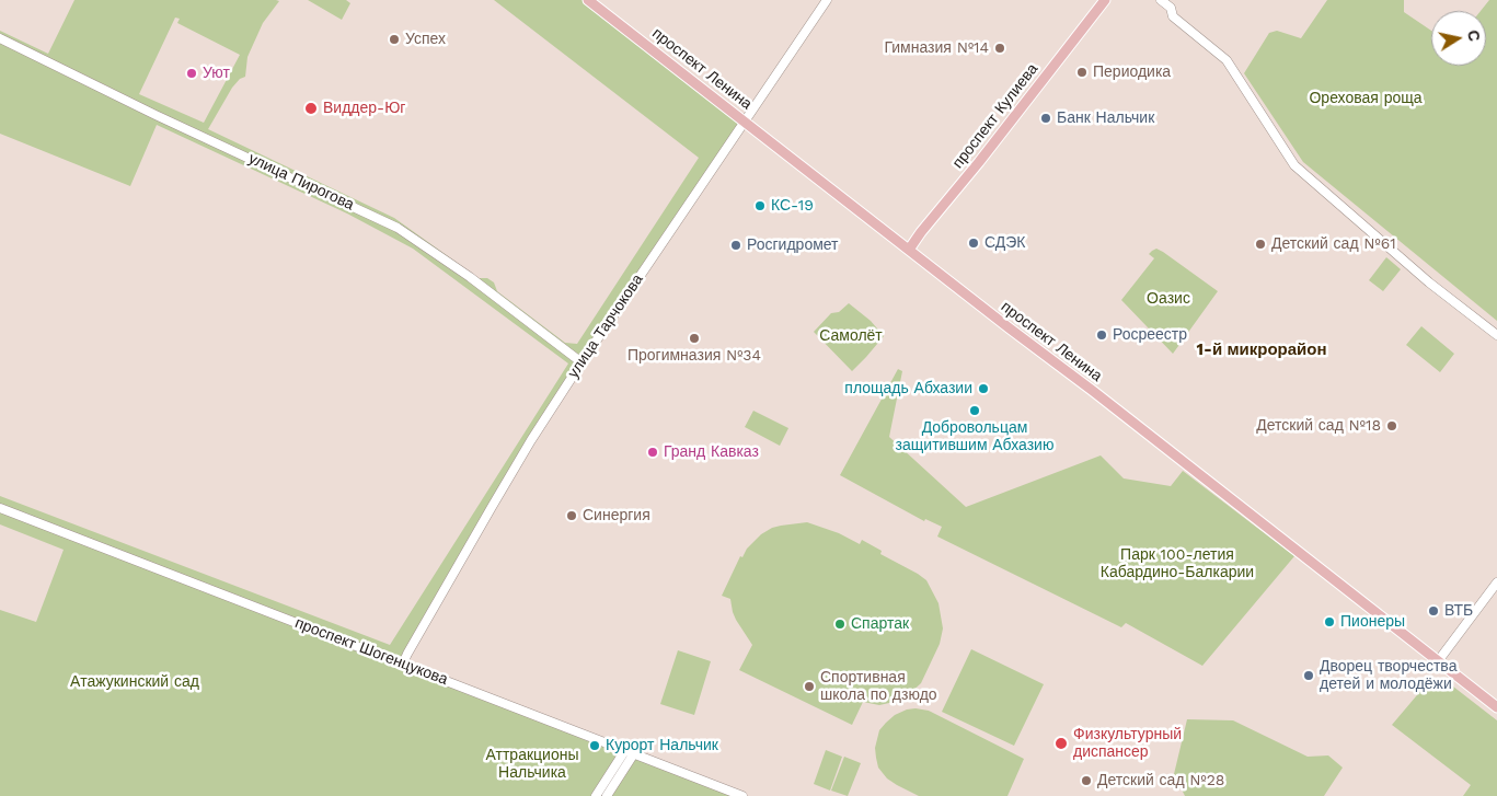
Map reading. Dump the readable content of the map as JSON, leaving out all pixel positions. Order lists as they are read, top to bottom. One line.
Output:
{"streets":{"main road":["проспект Ленина","проспект Кулиева"],"street":["улица Пирогова","улица Тарчокова","проспект Шогенцукова"]},"crossings":[["проспект Ленина","проспект Кулиева"],["проспект Ленина","улица Тарчокова"],["улица Пирогова","улица Тарчокова"],["улица Тарчокова","проспект Шогенцукова"]],"districts":["1-й микрорайон"],"parks":["Ореховая роща","Оазис","Самолёт","Парк 100-летия Кабардино-Балкарии","Атажукинский сад","Аттракционы Нальчика"],"places":["Успех","Гимназия №14","Периодика","Уют","Виддер-Юг","Банк Нальчик","КС-19","СДЭК","Детский сад №61","Росгидромет","Росреестр","Прогимназия №34","площадь Абхазии","Добровольцам защитившим Абхазию","Детский сад №18","Гранд Кавказ","Синергия","ВТБ","Пионеры","Спартак","Дворец творчества детей и молодёжи","Спортивная школа по дзюдо","Физкультурный диспансер","Курорт Нальчик","Детский сад №28"],"north":"right"}
